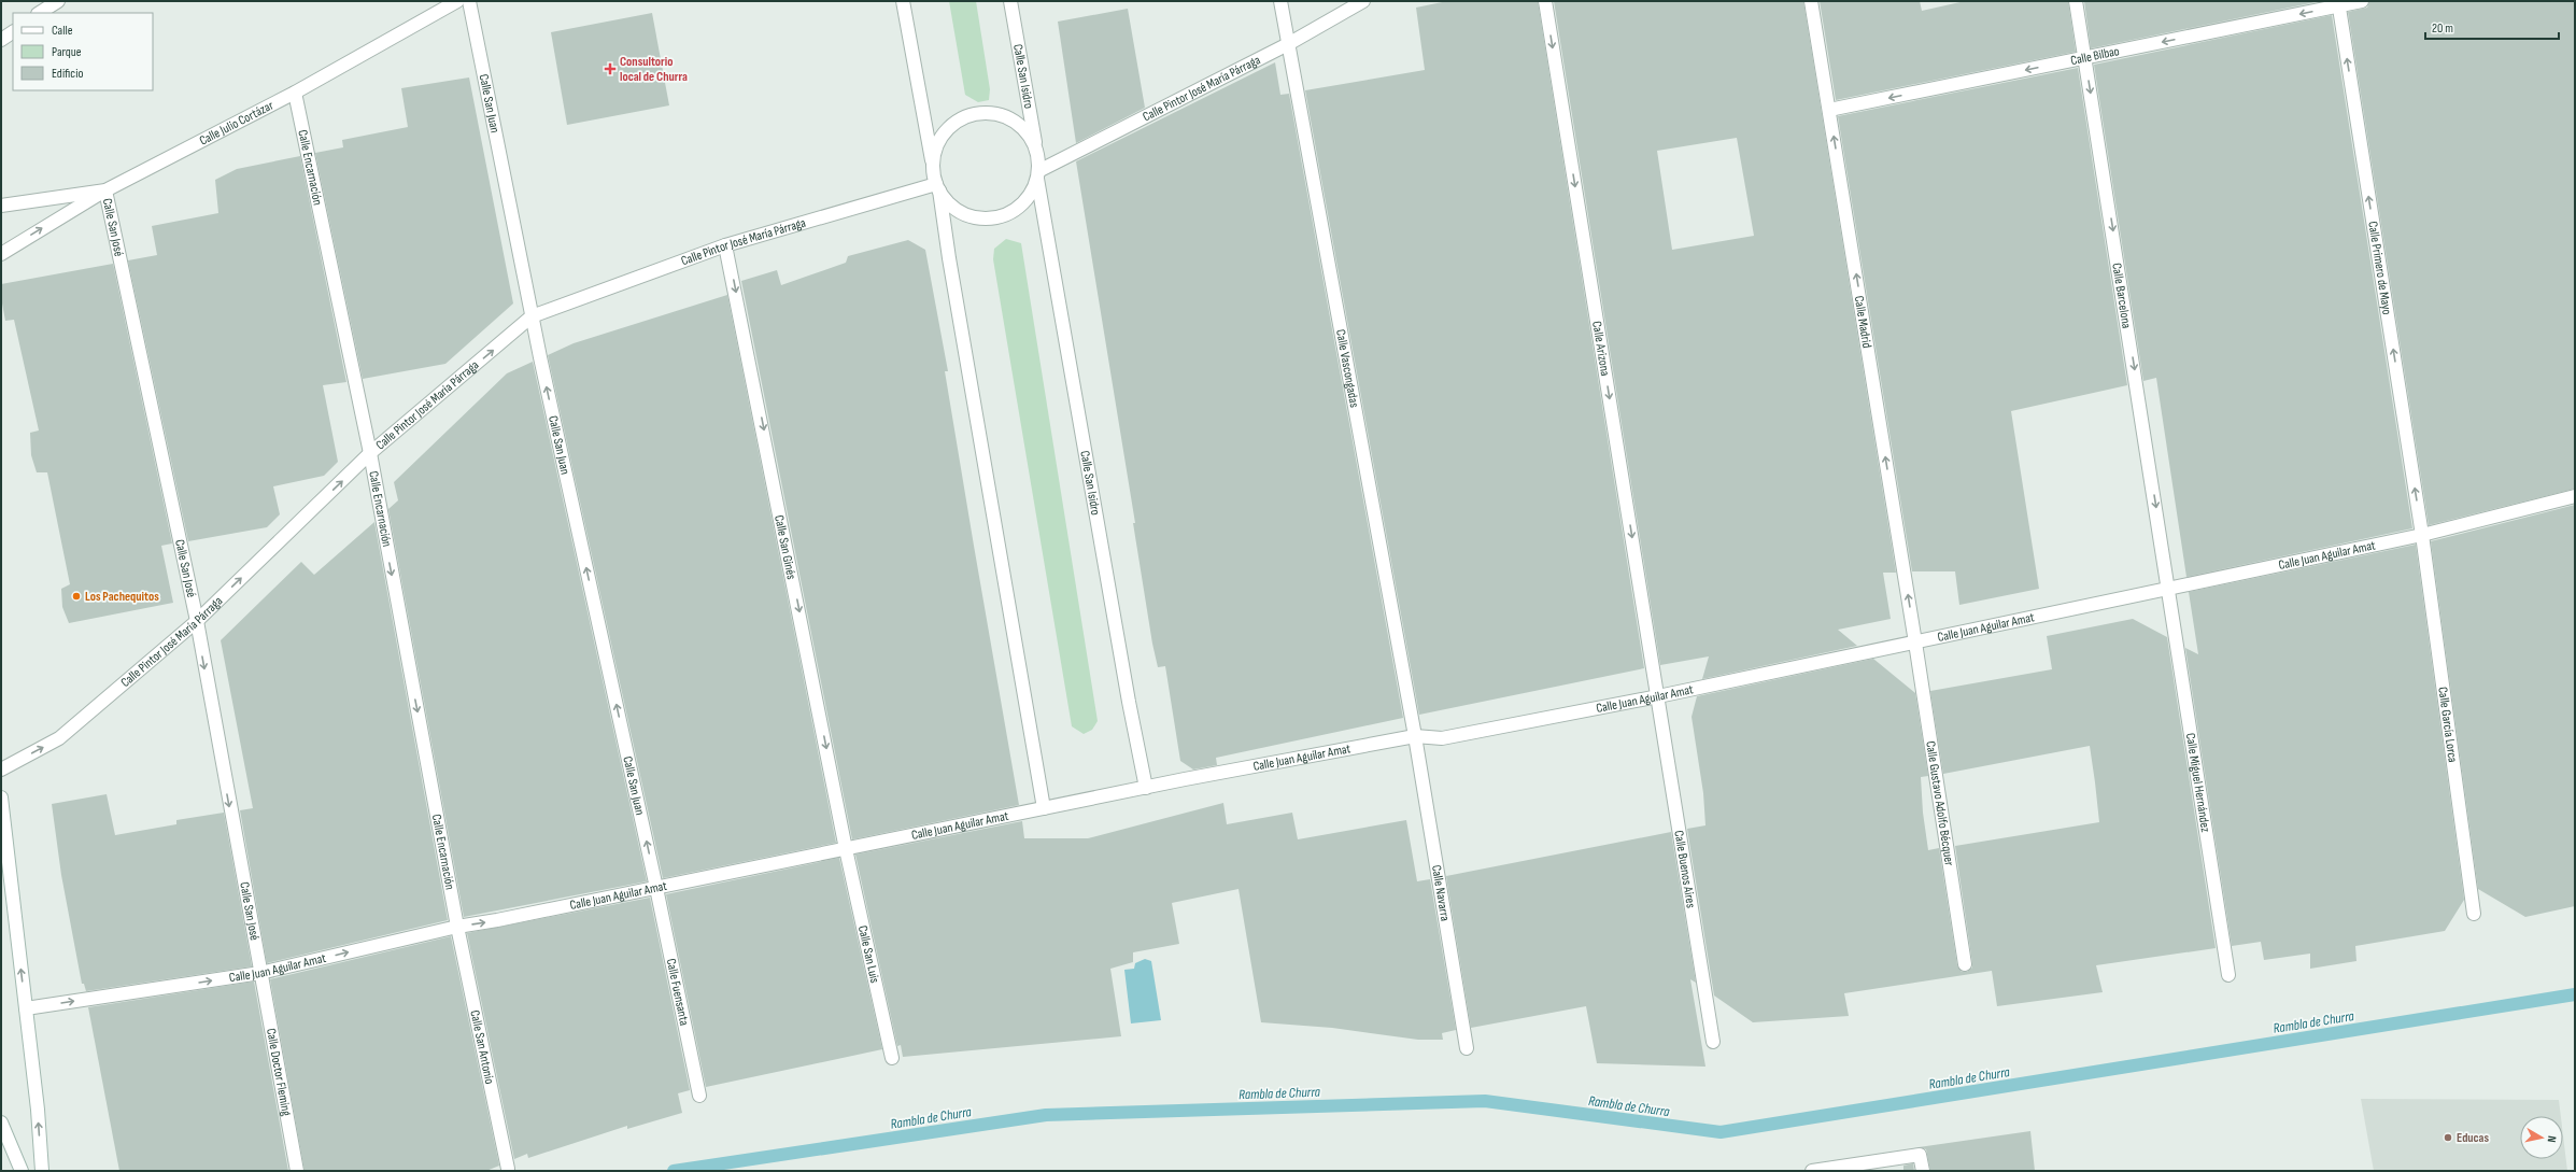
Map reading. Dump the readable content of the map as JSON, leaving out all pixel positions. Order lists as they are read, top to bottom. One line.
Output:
{"streets":{"street":["Calle Bilbao","Calle San Isidro","Calle Pintor José María Párraga","Calle San Juan","Calle Julio Cortázar","Calle Encarnación","Calle San José","Calle Primero de Mayo","Calle Barcelona","Calle Madrid","Calle Arizona","Calle Vascongadas","Calle San Ginés","Calle Juan Aguilar Amat","Calle García Lorca","Calle Miguel Hernández","Calle Gustavo Adolfo Bécquer","Calle Buenos Aires","Calle Navarra","Calle San Luis","Calle Fuensanta","Calle San Antonio","Calle Doctor Fleming"]},"crossings":[["Calle Bilbao","Calle Primero de Mayo"],["Calle Bilbao","Calle Barcelona"],["Calle Bilbao","Calle Madrid"],["Calle San Isidro","Calle Pintor José María Párraga"],["Calle San Isidro","Calle Juan Aguilar Amat"],["Calle Pintor José María Párraga","Calle San Juan"],["Calle Pintor José María Párraga","Calle Encarnación"],["Calle Pintor José María Párraga","Calle San José"],["Calle Pintor José María Párraga","Calle Vascongadas"],["Calle Pintor José María Párraga","Calle San Ginés"],["Calle San Juan","Calle Juan Aguilar Amat"],["Calle San Juan","Calle Fuensanta"],["Calle Julio Cortázar","Calle Encarnación"],["Calle Julio Cortázar","Calle San José"],["Calle Encarnación","Calle Juan Aguilar Amat"],["Calle Encarnación","Calle San Antonio"],["Calle San José","Calle Juan Aguilar Amat"],["Calle San José","Calle Doctor Fleming"],["Calle Primero de Mayo","Calle Juan Aguilar Amat"],["Calle Primero de Mayo","Calle García Lorca"],["Calle Barcelona","Calle Juan Aguilar Amat"],["Calle Barcelona","Calle Miguel Hernández"],["Calle Madrid","Calle Juan Aguilar Amat"],["Calle Madrid","Calle Gustavo Adolfo Bécquer"],["Calle Arizona","Calle Juan Aguilar Amat"],["Calle Arizona","Calle Buenos Aires"],["Calle Vascongadas","Calle Juan Aguilar Amat"],["Calle Vascongadas","Calle Navarra"],["Calle San Ginés","Calle Juan Aguilar Amat"],["Calle San Ginés","Calle San Luis"],["Calle Juan Aguilar Amat","Calle García Lorca"],["Calle Juan Aguilar Amat","Calle Miguel Hernández"],["Calle Juan Aguilar Amat","Calle Gustavo Adolfo Bécquer"],["Calle Juan Aguilar Amat","Calle Buenos Aires"],["Calle Juan Aguilar Amat","Calle Navarra"],["Calle Juan Aguilar Amat","Calle San Luis"],["Calle Juan Aguilar Amat","Calle Fuensanta"],["Calle Juan Aguilar Amat","Calle San Antonio"],["Calle Juan Aguilar Amat","Calle Doctor Fleming"]],"one_way":["Calle Bilbao","Calle Pintor José María Párraga","Calle San Juan","Calle Encarnación","Calle San José","Calle Primero de Mayo","Calle Barcelona","Calle Madrid","Calle Arizona","Calle San Ginés"],"water":["Rambla de Churra"],"places":{"health":["Consultorio local de Churra"],"other":["Los Pachequitos","Educas"]},"legend":["Calle","Parque","Edificio"],"scale_bar":"20 m","north":"right"}
